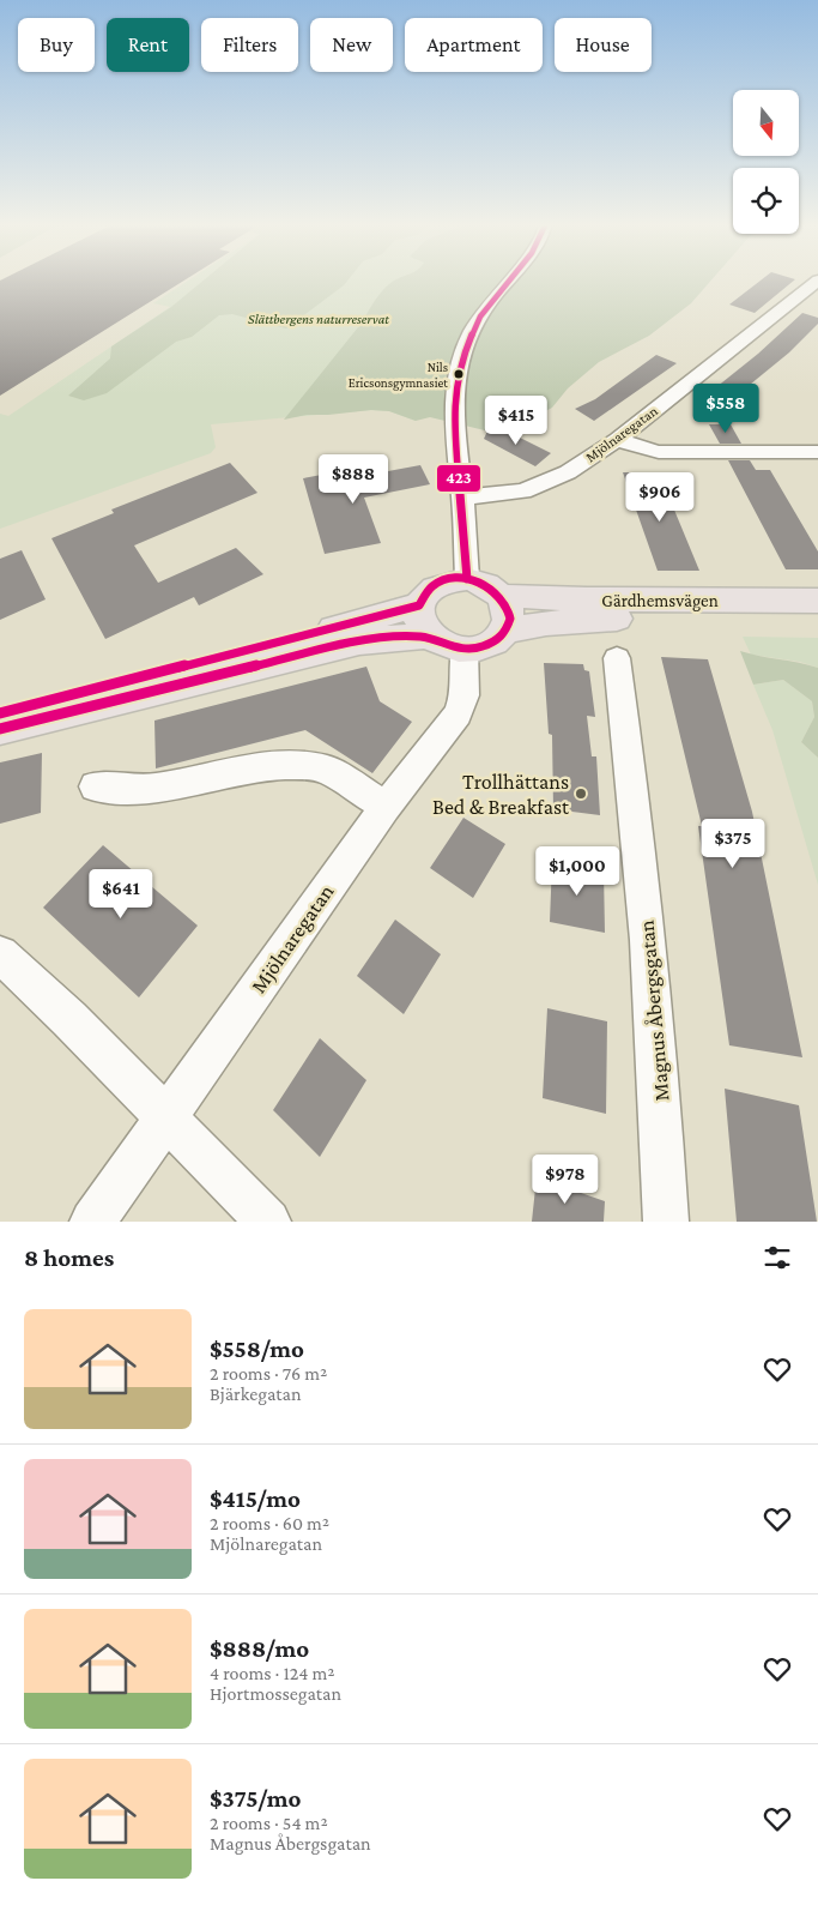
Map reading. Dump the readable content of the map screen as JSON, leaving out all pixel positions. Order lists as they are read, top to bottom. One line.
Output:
{"streets":{"main road":["Gärdhemsvägen"],"street":["Mjölnaregatan","Magnus Åbergsgatan"]},"crossings":[["Mjölnaregatan","Gärdhemsvägen"]],"parks":["Slättbergens naturreservat"],"places":["Nils Ericsonsgymnasiet","Trollhättans Bed & Breakfast"],"lines":["transit line 423"],"north":"bottom","page":{"chip":["Buy","Rent","Filters","New","Apartment","House"],"price":["$558","$415","$888","$906","$375","$1,000","$641","$978"],"heading":"8 homes","list":[{"name":"$558/mo","note":"2 rooms · 76 m² · Bjärkegatan"},{"name":"$415/mo","note":"2 rooms · 60 m² · Mjölnaregatan"},{"name":"$888/mo","note":"4 rooms · 124 m² · Hjortmossegatan"},{"name":"$375/mo","note":"2 rooms · 54 m² · Magnus Åbergsgatan"}]}}
